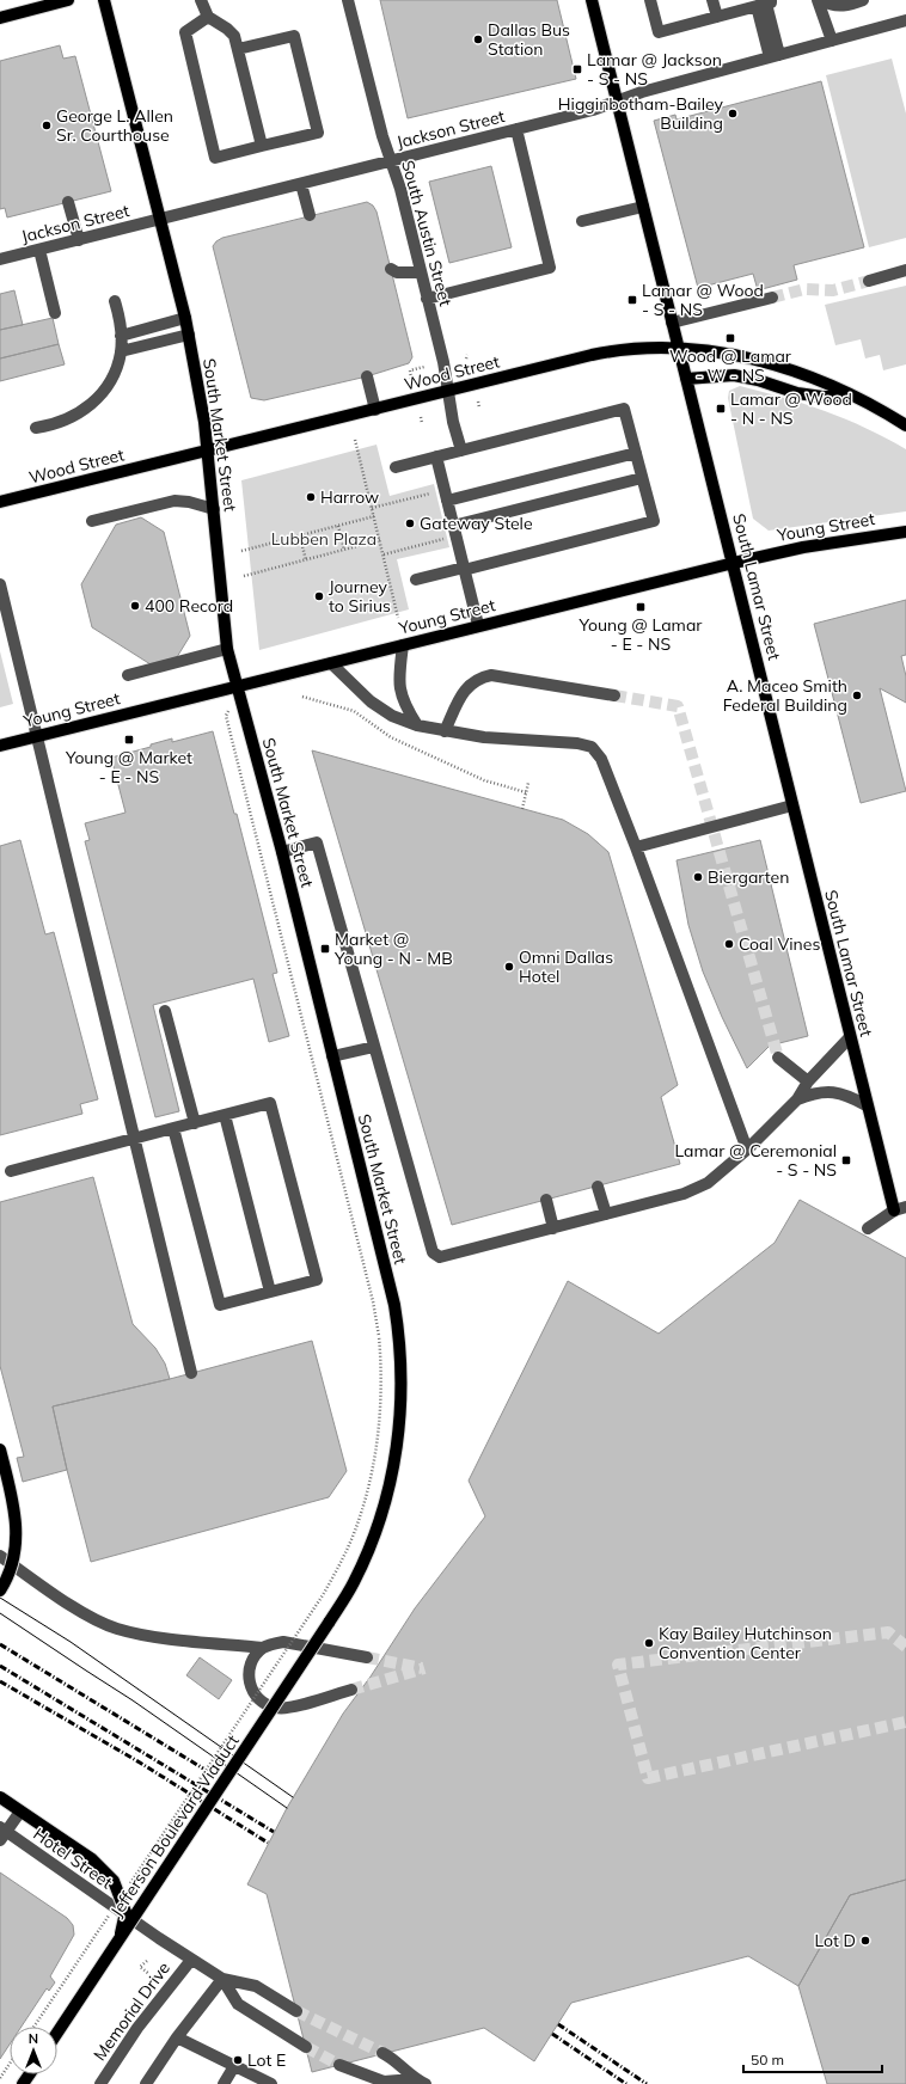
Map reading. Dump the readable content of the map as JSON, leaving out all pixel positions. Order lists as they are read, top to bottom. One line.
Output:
{"streets":{"main road":["Wood Street","South Market Street","Young Street","South Lamar Street","Jefferson Boulevard Viaduct"],"street":["Jackson Street","South Austin Street","Hotel Street","Memorial Drive"]},"crossings":[["Jackson Street","South Austin Street"],["Jackson Street","South Market Street"],["Jackson Street","South Lamar Street"],["South Austin Street","Wood Street"],["Wood Street","South Market Street"],["Wood Street","South Lamar Street"],["South Market Street","Young Street"],["South Market Street","Jefferson Boulevard Viaduct"],["Young Street","South Lamar Street"],["Hotel Street","Memorial Drive"]],"parks":["Lubben Plaza"],"places":{"other":["Dallas Bus Station","Higginbotham-Bailey Building","George L. Allen Sr. Courthouse","Harrow","Gateway Stele","Journey to Sirius","400 Record","A. Maceo Smith Federal Building","Biergarten","Coal Vines","Omni Dallas Hotel","Kay Bailey Hutchinson Convention Center","Lot D","Lot E"],"transit":["Lamar @ Jackson - S - NS","Lamar @ Wood - S - NS","Wood @ Lamar - W - NS","Lamar @ Wood - N - NS","Young @ Lamar - E - NS","Young @ Market - E - NS","Market @ Young - N - MB","Lamar @ Ceremonial - S - NS"]},"scale_bar":"50 m","north":"top"}
